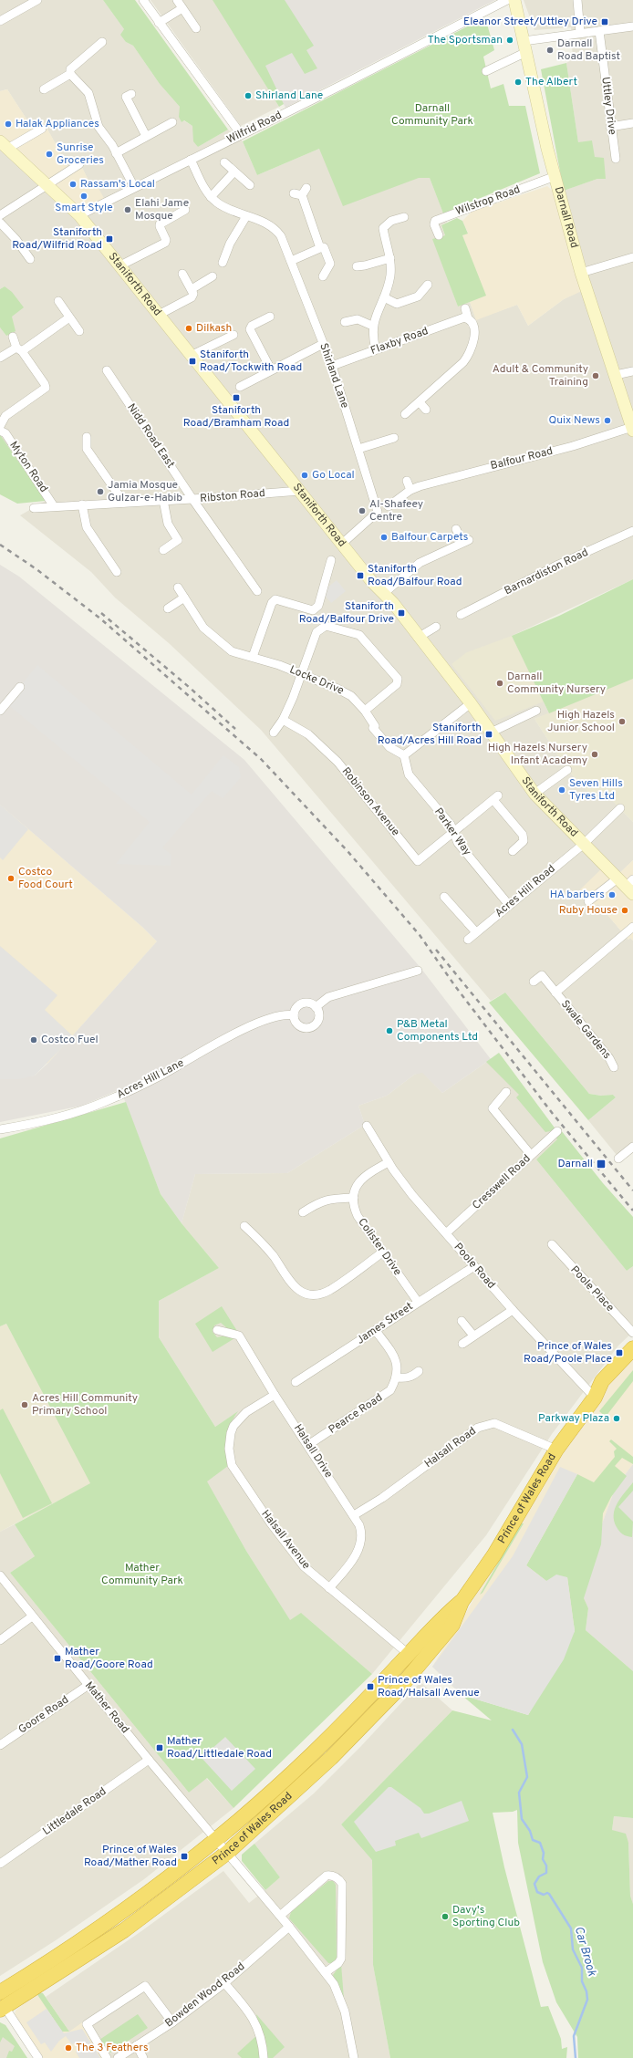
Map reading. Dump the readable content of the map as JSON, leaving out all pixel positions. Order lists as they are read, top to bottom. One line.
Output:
{"streets":{"highway":["Prince of Wales Road"],"main road":["Darnall Road","Staniforth Road"],"street":["Uttley Drive","Wilfrid Road","Wilstrop Road","Flaxby Road","Shirland Lane","Nidd Road East","Balfour Road","Myton Road","Ribston Road","Barnardiston Road","Locke Drive","Robinson Avenue","Parker Way","Acres Hill Road","Swale Gardens","Acres Hill Lane","Cresswell Road","Colister Drive","Poole Road","Poole Place","James Street","Pearce Road","Halsall Road","Halsall Drive","Halsall Avenue","Mather Road","Goore Road","Littledale Road","Bowden Wood Road"]},"crossings":[["Wilfrid Road","Staniforth Road"],["Wilfrid Road","Shirland Lane"],["Wilstrop Road","Darnall Road"],["Darnall Road","Balfour Road"],["Staniforth Road","Shirland Lane"],["Staniforth Road","Ribston Road"],["Staniforth Road","Acres Hill Road"],["Flaxby Road","Shirland Lane"],["Nidd Road East","Ribston Road"],["Myton Road","Ribston Road"],["Locke Drive","Parker Way"],["Robinson Avenue","Parker Way"],["Parker Way","Acres Hill Road"],["Cresswell Road","Poole Road"],["Colister Drive","Poole Road"],["Colister Drive","James Street"],["Poole Road","James Street"],["Poole Road","Prince of Wales Road"],["Pearce Road","Halsall Drive"],["Halsall Road","Halsall Drive"],["Halsall Road","Prince of Wales Road"],["Halsall Drive","Halsall Avenue"],["Prince of Wales Road","Halsall Avenue"],["Prince of Wales Road","Mather Road"],["Mather Road","Goore Road"],["Mather Road","Littledale Road"],["Mather Road","Bowden Wood Road"]],"water":["Car Brook"],"parks":["Darnall Community Park","Mather Community Park"],"places":{"transit":["Eleanor Street/Uttley Drive","Staniforth Road/Wilfrid Road","Staniforth Road/Tockwith Road","Staniforth Road/Bramham Road","Staniforth Road/Balfour Road","Staniforth Road/Balfour Drive","Staniforth Road/Acres Hill Road","Darnall","Prince of Wales Road/Poole Place","Mather Road/Goore Road","Prince of Wales Road/Halsall Avenue","Mather Road/Littledale Road","Prince of Wales Road/Mather Road"],"other":["The Sportsman","Darnall Road Baptist","The Albert","Shirland Lane","Halak Appliances","Sunrise Groceries","Rassam's Local","Smart Style","Elahi Jame Mosque","Dilkash","Adult & Community Training","Quix News","Go Local","Jamia Mosque Gulzar-e-Habib","Al-Shafeey Centre","Balfour Carpets","Darnall Community Nursery","High Hazels Junior School","High Hazels Nursery Infant Academy","Seven Hills Tyres Ltd","Costco Food Court","HA barbers","Ruby House","P&B Metal Components Ltd","Costco Fuel","Acres Hill Community Primary School","Parkway Plaza","Davy's Sporting Club","The 3 Feathers"]}}
